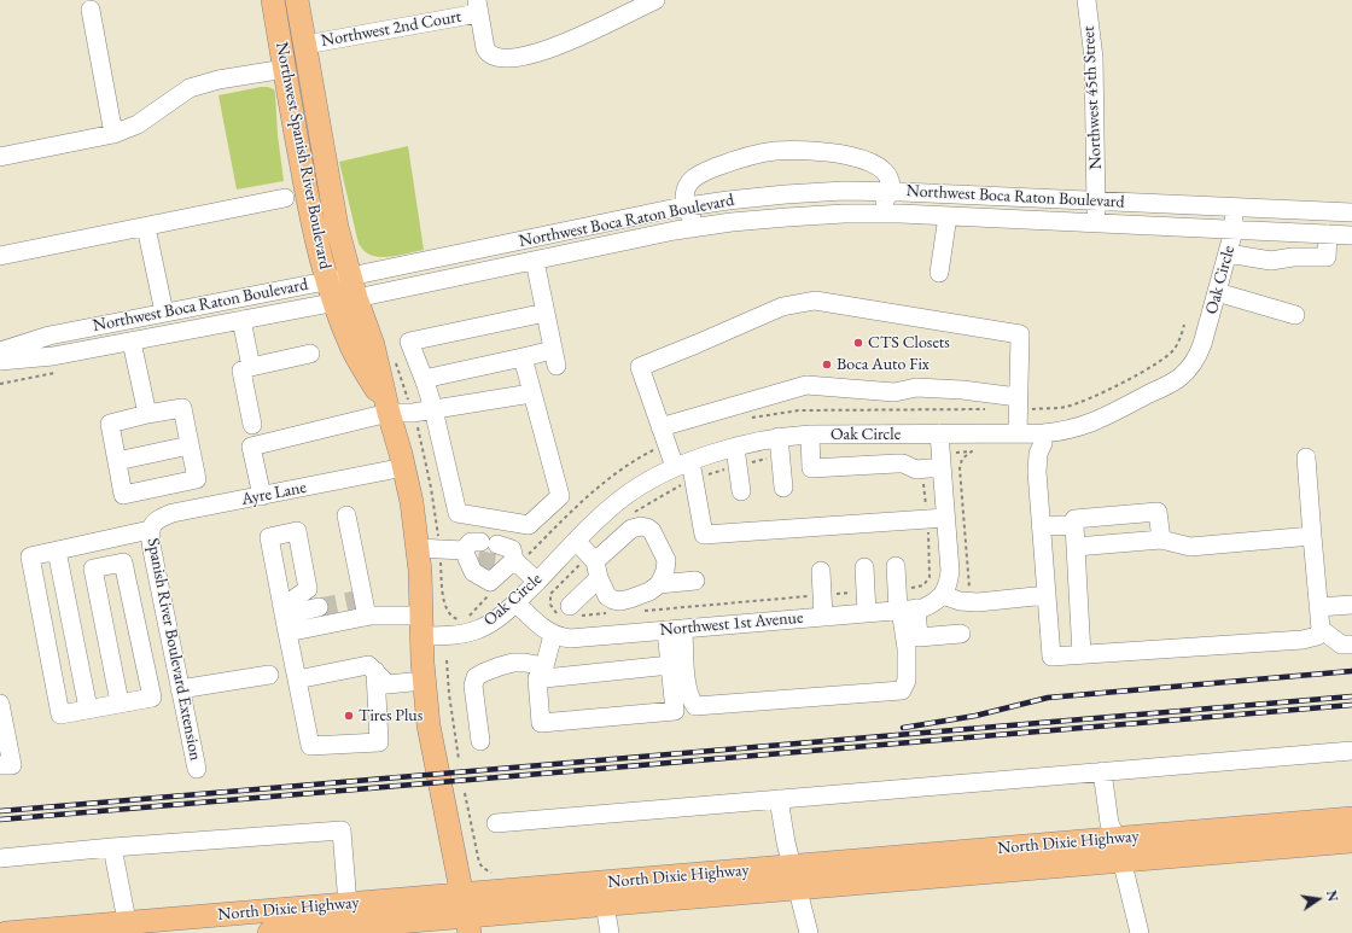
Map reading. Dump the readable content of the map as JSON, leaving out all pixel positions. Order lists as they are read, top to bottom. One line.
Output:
{"streets":{"main road":["Northwest Spanish River Boulevard","North Dixie Highway"],"street":["Northwest 2nd Court","Northwest 45th Street","Northwest Boca Raton Boulevard","Oak Circle","Ayre Lane","Northwest 1st Avenue","Spanish River Boulevard Extension"]},"crossings":[["Northwest 2nd Court","Northwest Spanish River Boulevard"],["Northwest 45th Street","Northwest Boca Raton Boulevard"],["Northwest Spanish River Boulevard","Northwest Boca Raton Boulevard"],["Northwest Spanish River Boulevard","Oak Circle"],["Northwest Spanish River Boulevard","Ayre Lane"],["Northwest Spanish River Boulevard","North Dixie Highway"],["Northwest Boca Raton Boulevard","Oak Circle"],["Ayre Lane","Spanish River Boulevard Extension"]],"places":["CTS Closets","Boca Auto Fix","Tires Plus"],"north":"right"}
